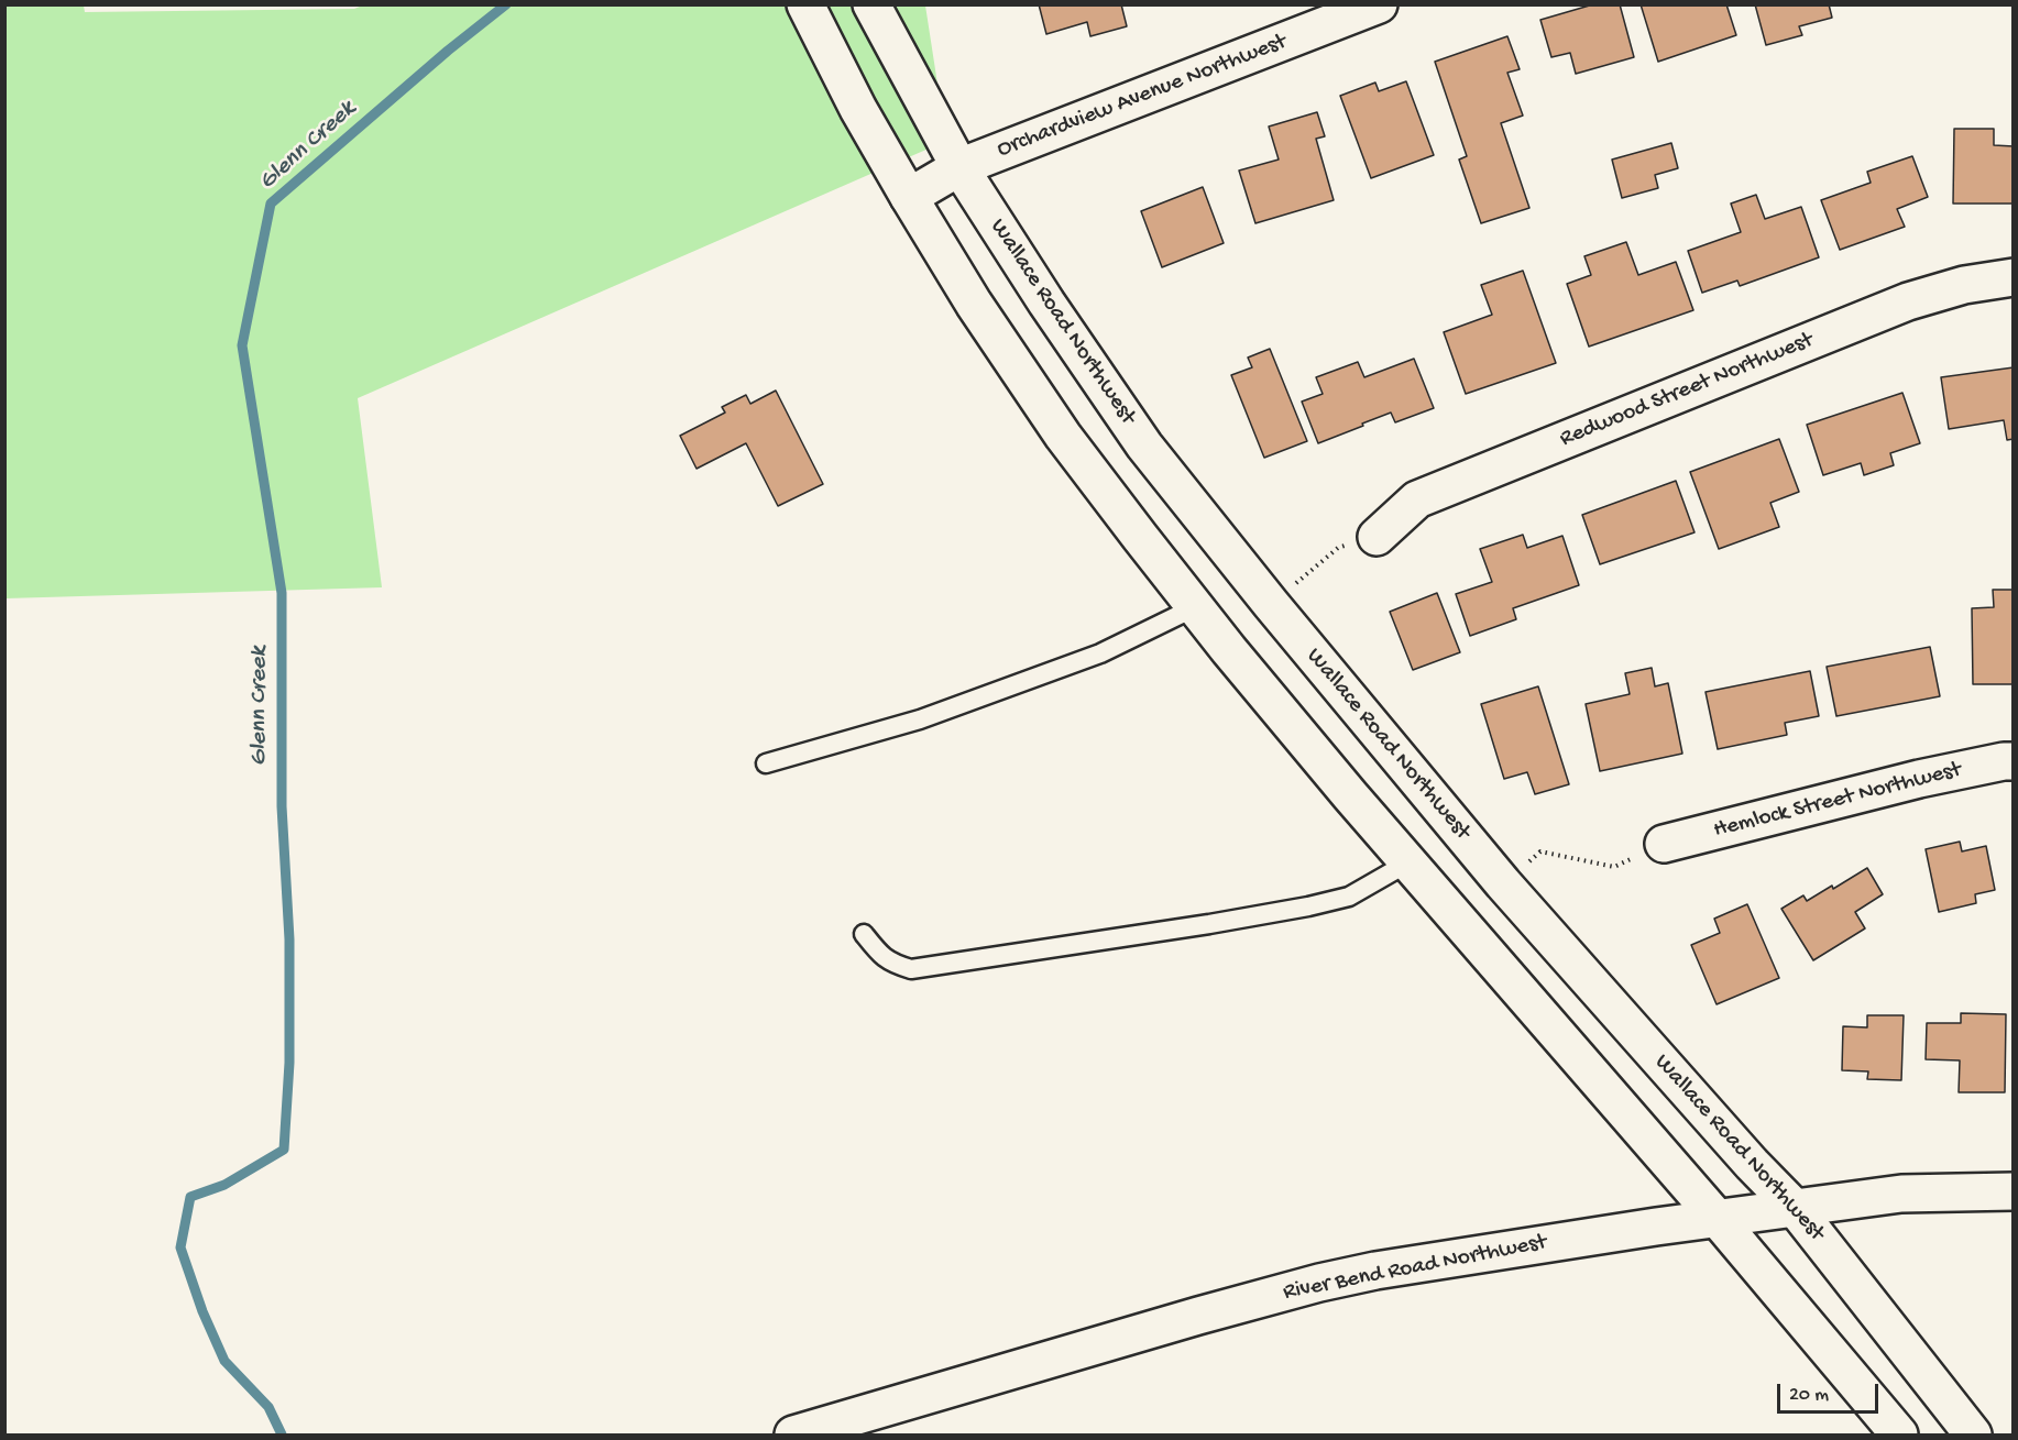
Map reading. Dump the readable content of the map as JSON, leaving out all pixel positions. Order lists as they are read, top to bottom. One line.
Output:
{"streets":{"main road":["Orchardview Avenue Northwest","Wallace Road Northwest","Redwood Street Northwest","Hemlock Street Northwest","River Bend Road Northwest"]},"crossings":[["Orchardview Avenue Northwest","Wallace Road Northwest"],["Wallace Road Northwest","River Bend Road Northwest"]],"water":["Glenn Creek"],"scale_bar":"20 m"}
